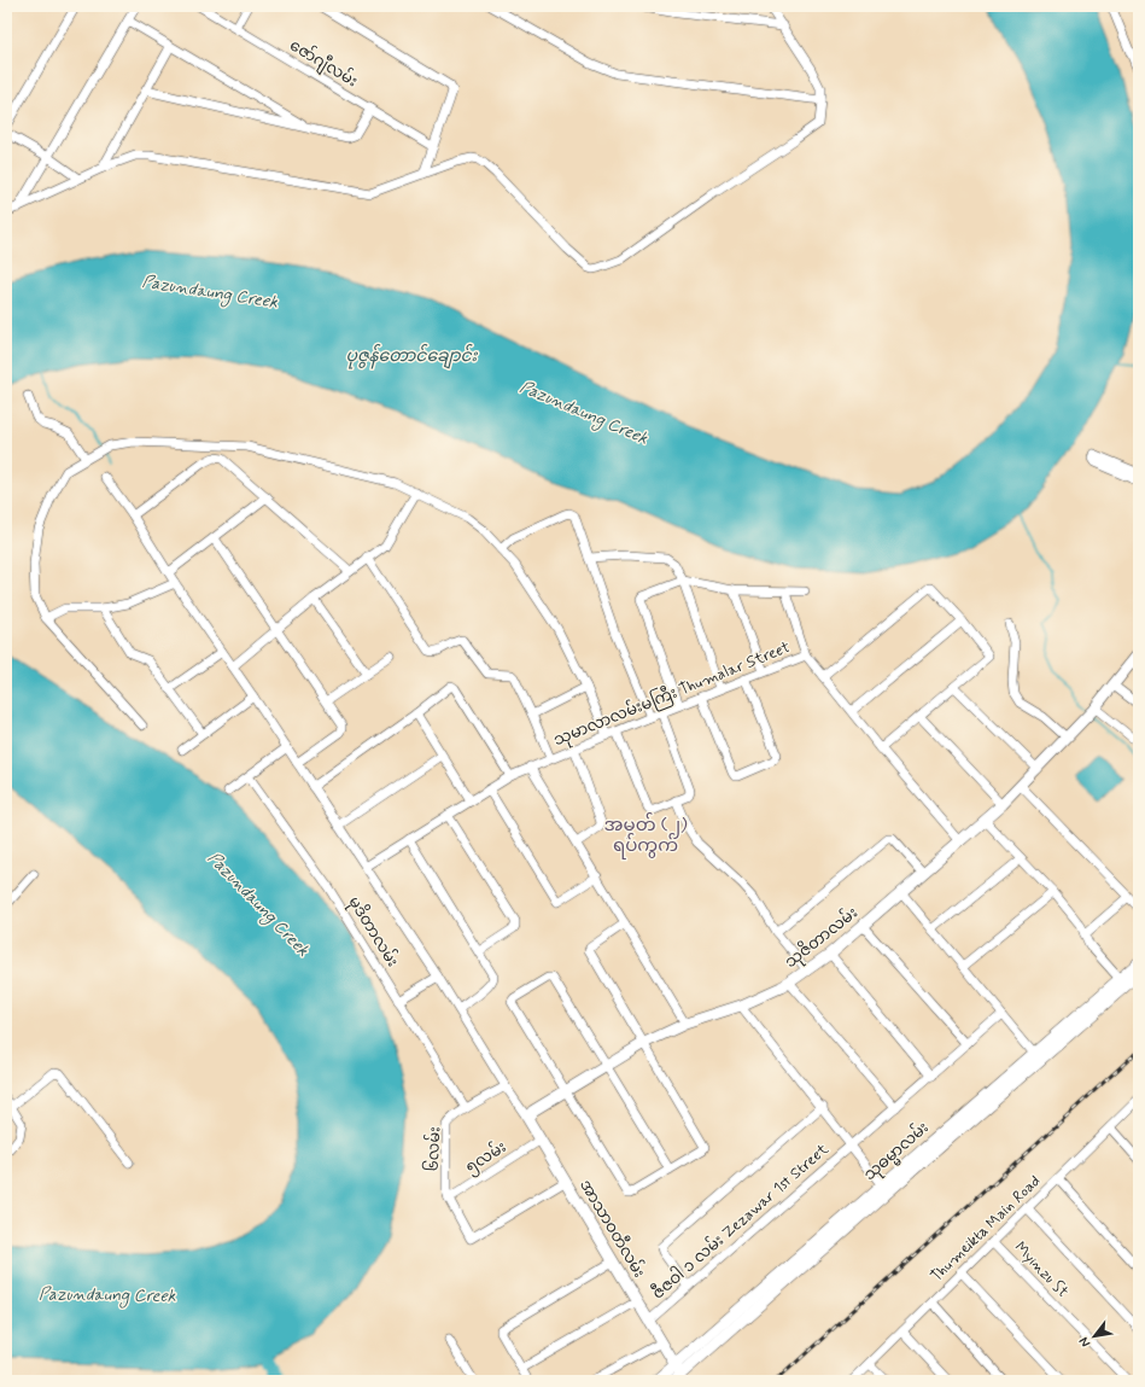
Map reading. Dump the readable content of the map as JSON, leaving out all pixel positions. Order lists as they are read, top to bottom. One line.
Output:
{"streets":{"main road":["သုဇိတာလမ်း","သုဓမ္မာလမ်း","အာသာဝတီလမ်း"],"street":["ဇော်ဂျီလမ်း","သုမာလာလမ်းမကြီး Thumalar Street","မုဒိတာလမ်း","၆လမ်း","၅လမ်း","ဇီဇဝါ ၁ လမ်း Zezawar 1st Street","Thumeikta Main Road","Myinzu St"]},"crossings":[["သုမာလာလမ်းမကြီး Thumalar Street","သုဇိတာလမ်း"],["မုဒိတာလမ်း","၆လမ်း"],["သုဇိတာလမ်း","အာသာဝတီလမ်း"],["၆လမ်း","၅လမ်း"],["၆လမ်း","အာသာဝတီလမ်း"],["သုဓမ္မာလမ်း","အာသာဝတီလမ်း"],["၅လမ်း","အာသာဝတီလမ်း"],["ဇီဇဝါ ၁ လမ်း Zezawar 1st Street","အာသာဝတီလမ်း"],["Thumeikta Main Road","Myinzu St"]],"districts":["အမှတ် (၂) ရပ်ကွက်"],"water":["Pazundaung Creek","ပုဇွန်တောင်ချောင်း"],"north":"bottom left"}
